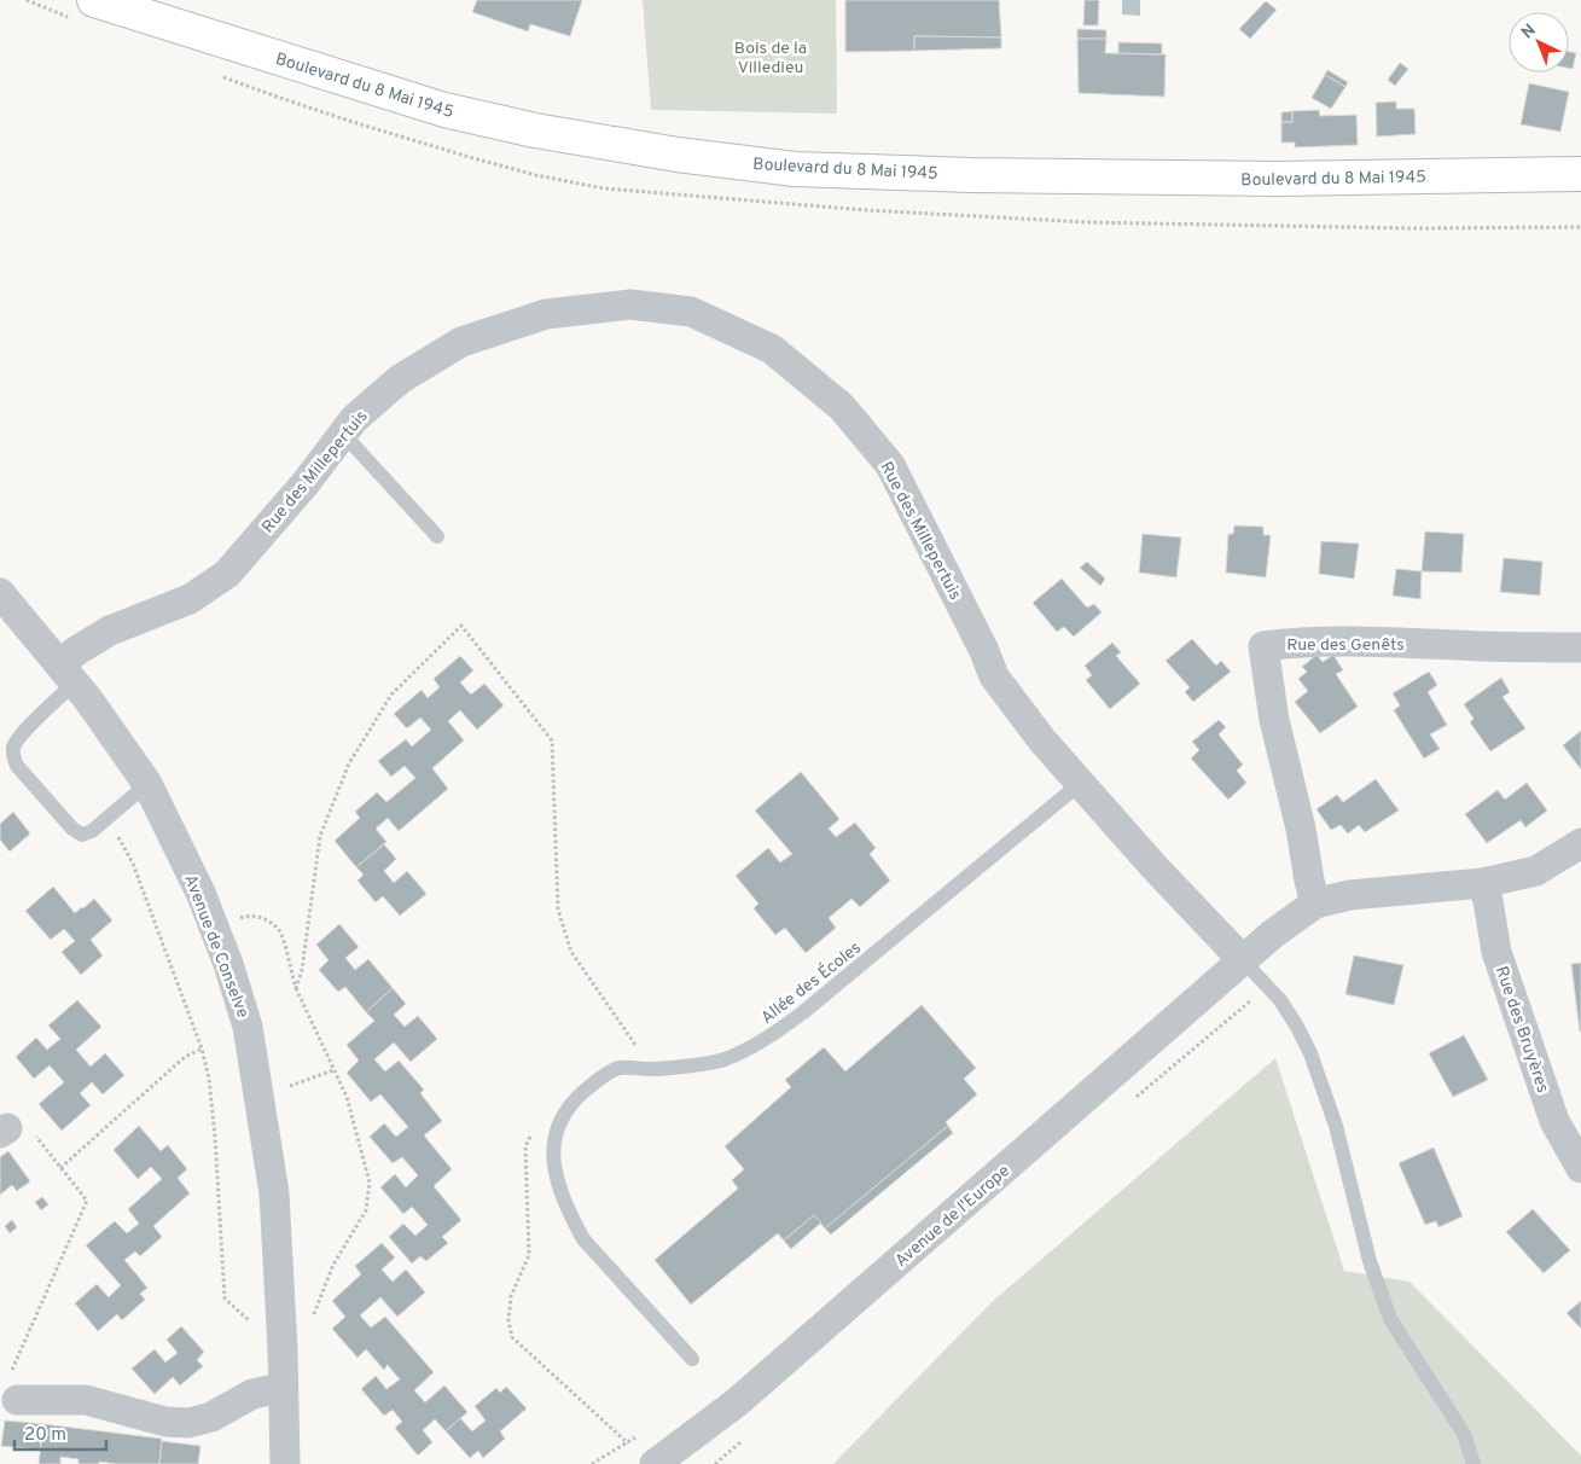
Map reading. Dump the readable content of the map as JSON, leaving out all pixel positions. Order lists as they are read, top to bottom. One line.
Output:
{"streets":{"street":["Boulevard du 8 Mai 1945","Rue des Millepertuis","Rue des Genêts","Avenue de Conselve","Rue des Bruyères","Avenue de l'Europe"],"lane":["Allée des Écoles"]},"crossings":[["Rue des Millepertuis","Avenue de Conselve"],["Rue des Millepertuis","Allée des Écoles"],["Rue des Millepertuis","Avenue de l'Europe"],["Rue des Genêts","Avenue de l'Europe"]],"parks":["Bois de la Villedieu"],"scale_bar":"20 m","north":"top left"}
